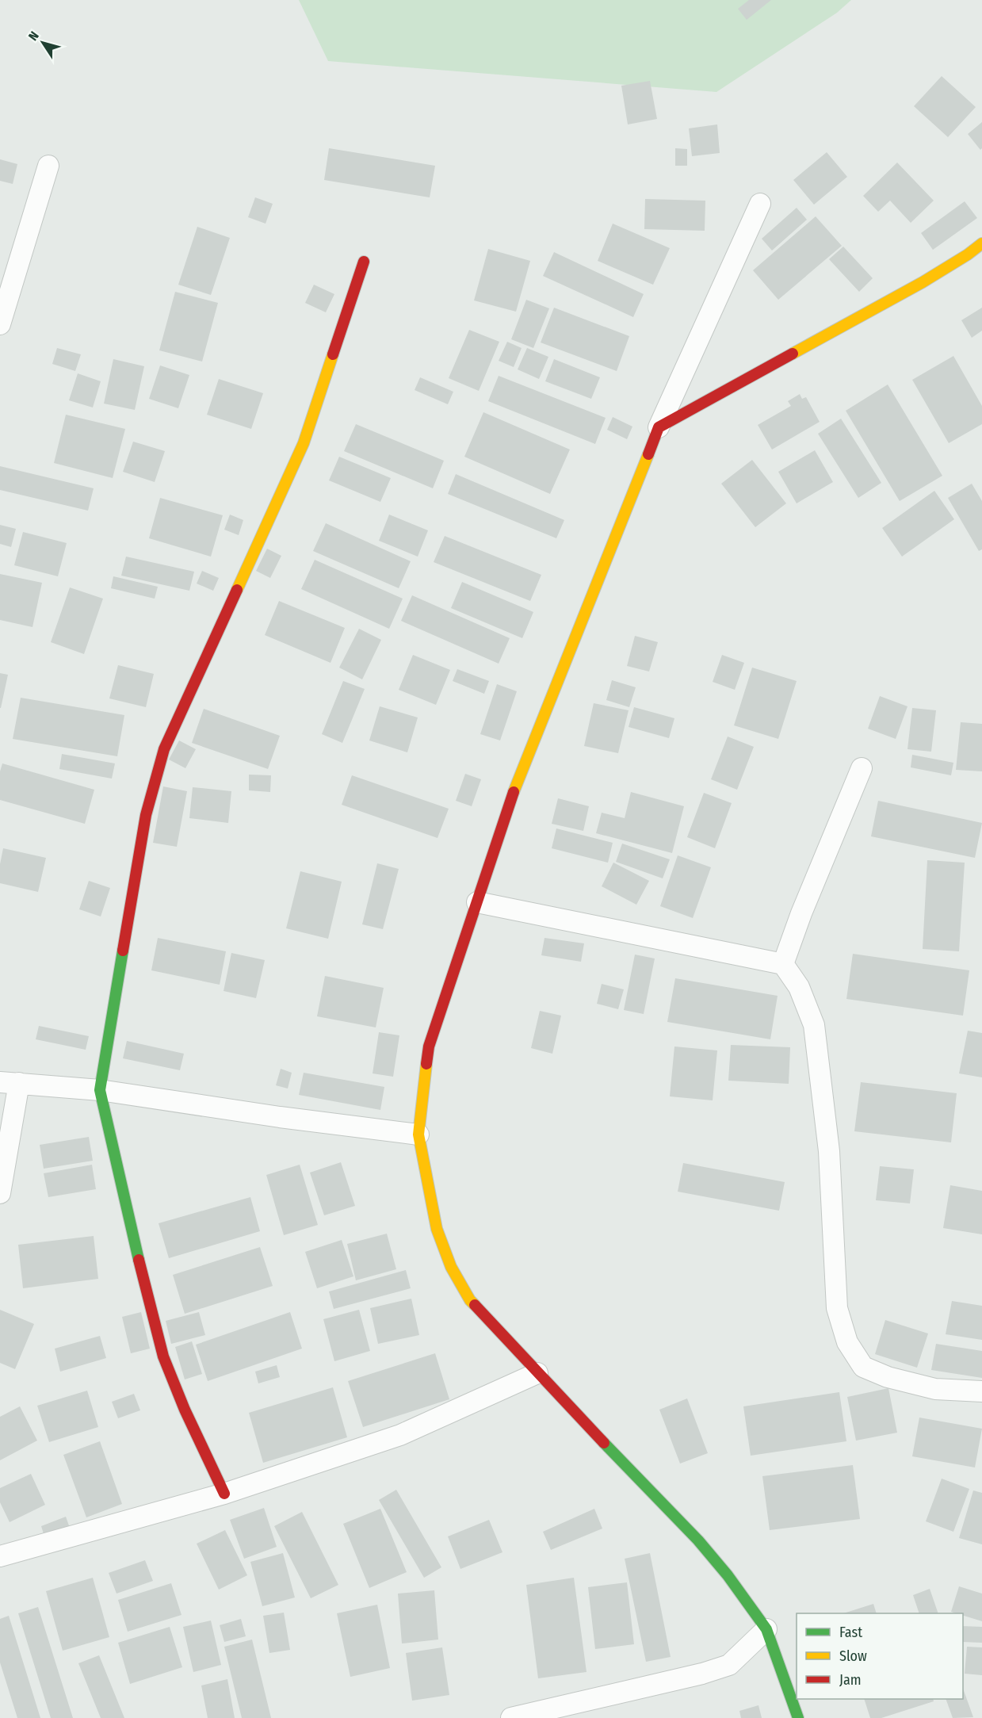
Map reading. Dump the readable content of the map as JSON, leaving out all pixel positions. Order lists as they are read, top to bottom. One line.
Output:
{"legend":["Fast","Slow","Jam"],"north":"top left"}
